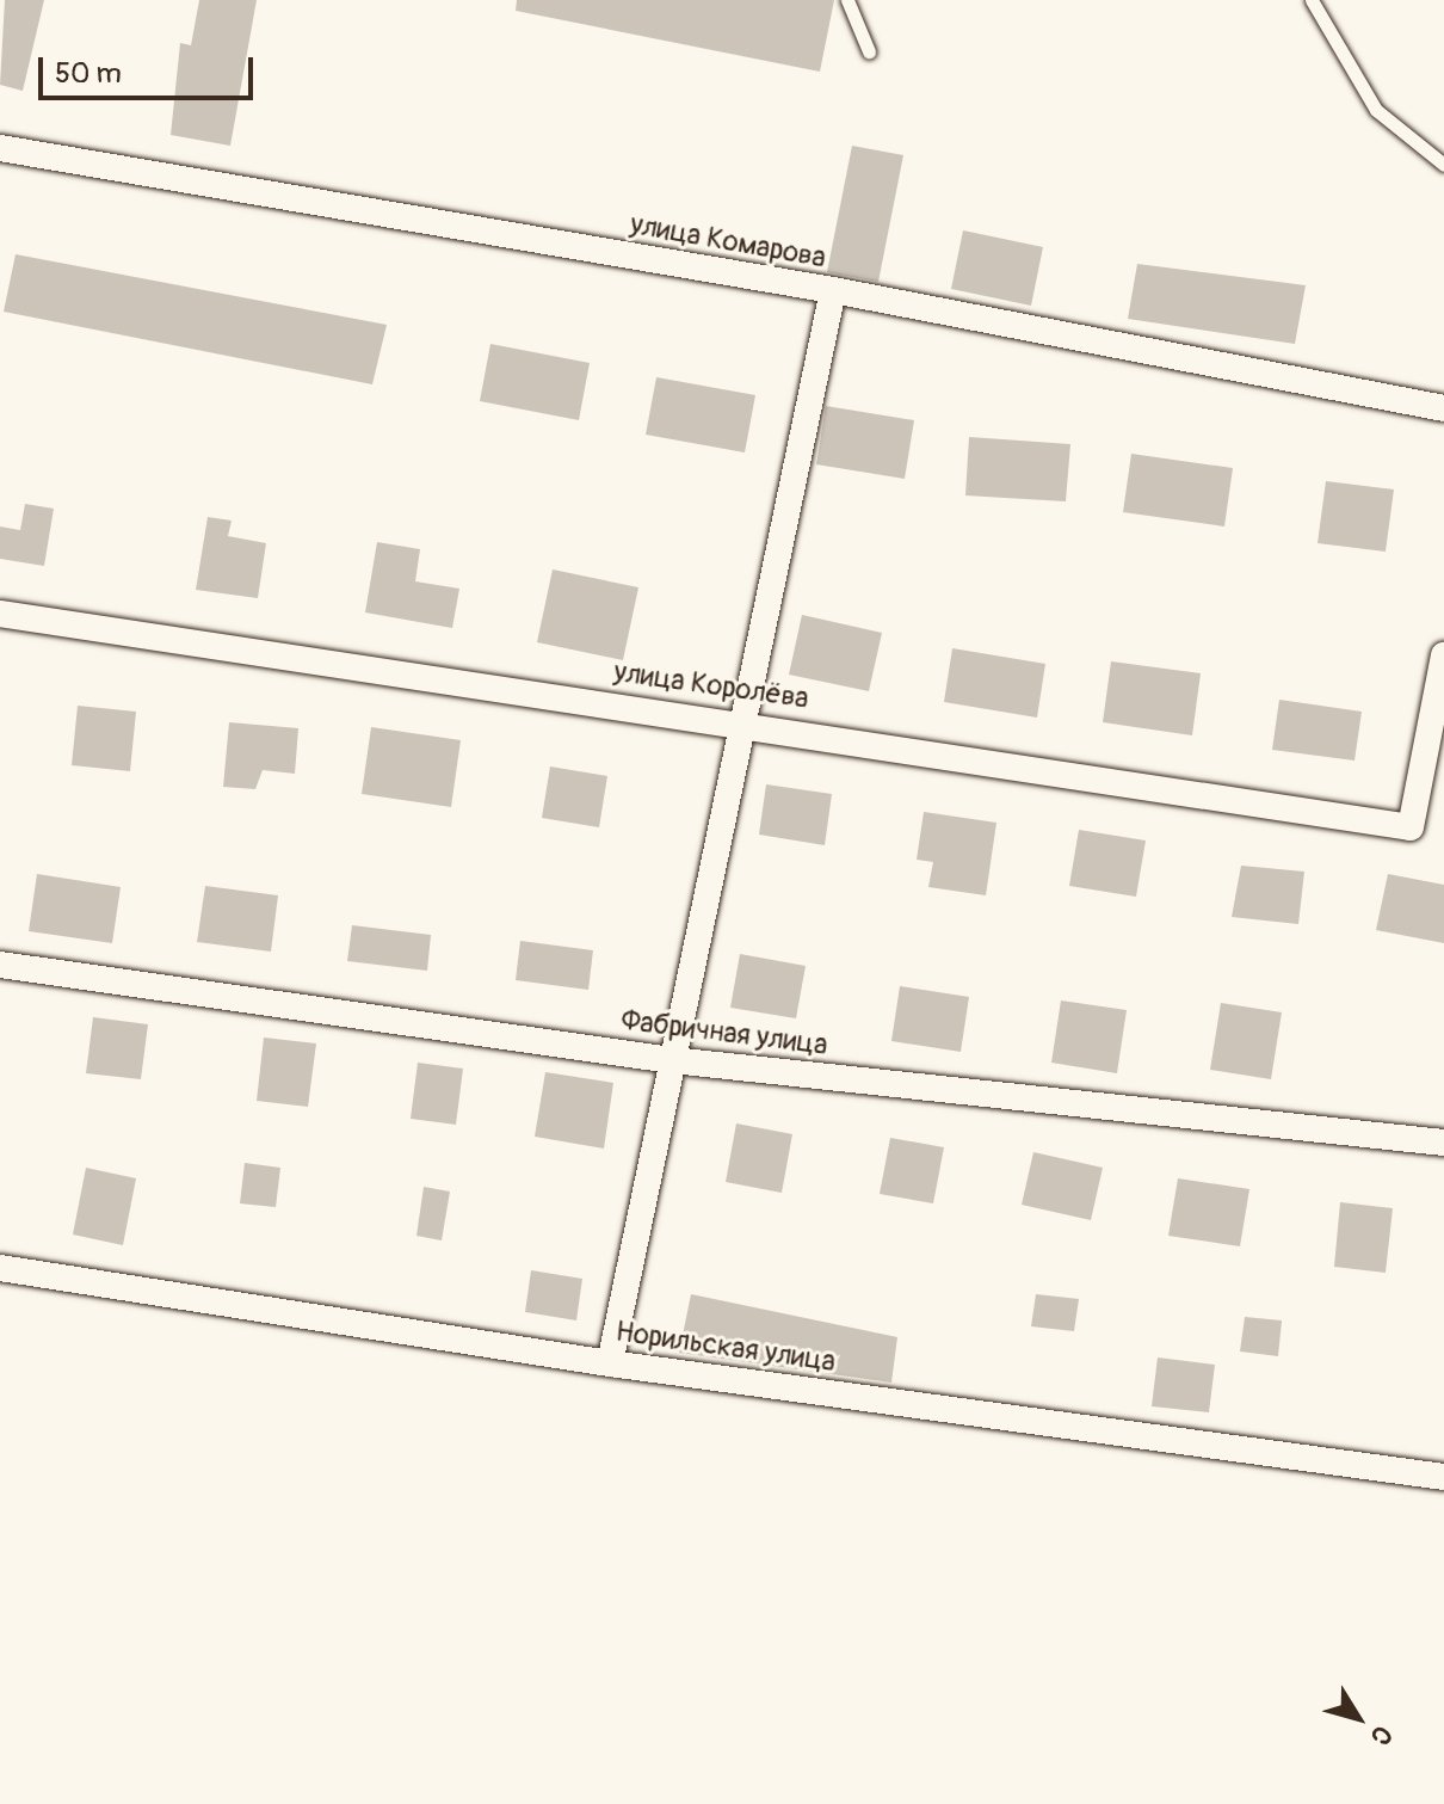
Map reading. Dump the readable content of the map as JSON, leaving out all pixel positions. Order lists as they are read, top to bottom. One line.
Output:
{"streets":{"street":["улица Комарова","улица Королёва","Фабричная улица","Норильская улица"]},"scale_bar":"50 m","north":"bottom right"}
